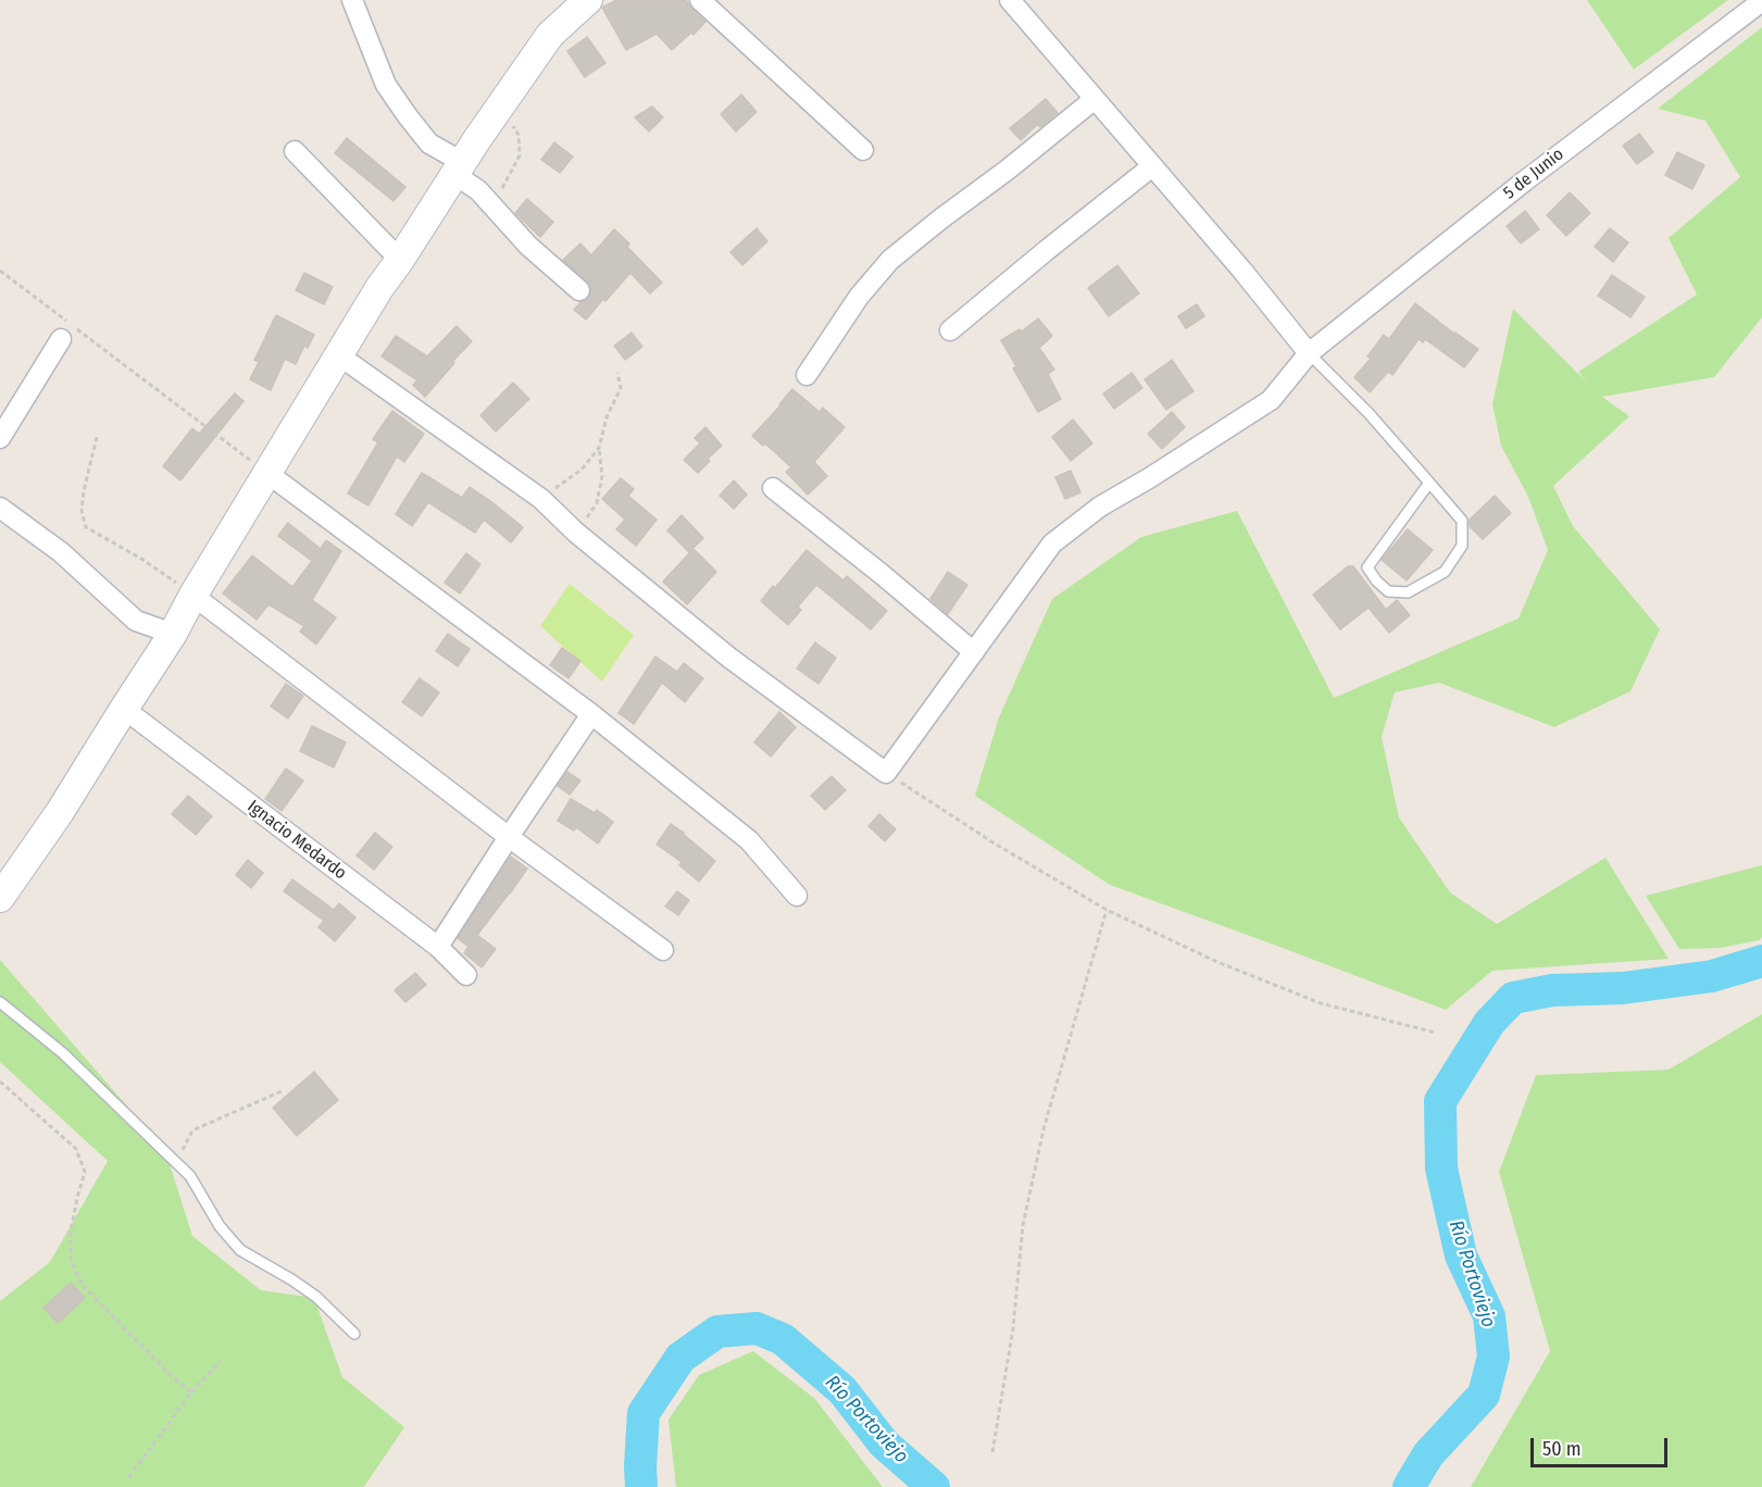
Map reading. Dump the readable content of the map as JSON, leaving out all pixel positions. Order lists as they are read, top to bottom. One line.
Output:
{"streets":{"street":["5 de Junio","Ignacio Medardo"]},"water":["Río Portoviejo"],"scale_bar":"50 m"}
